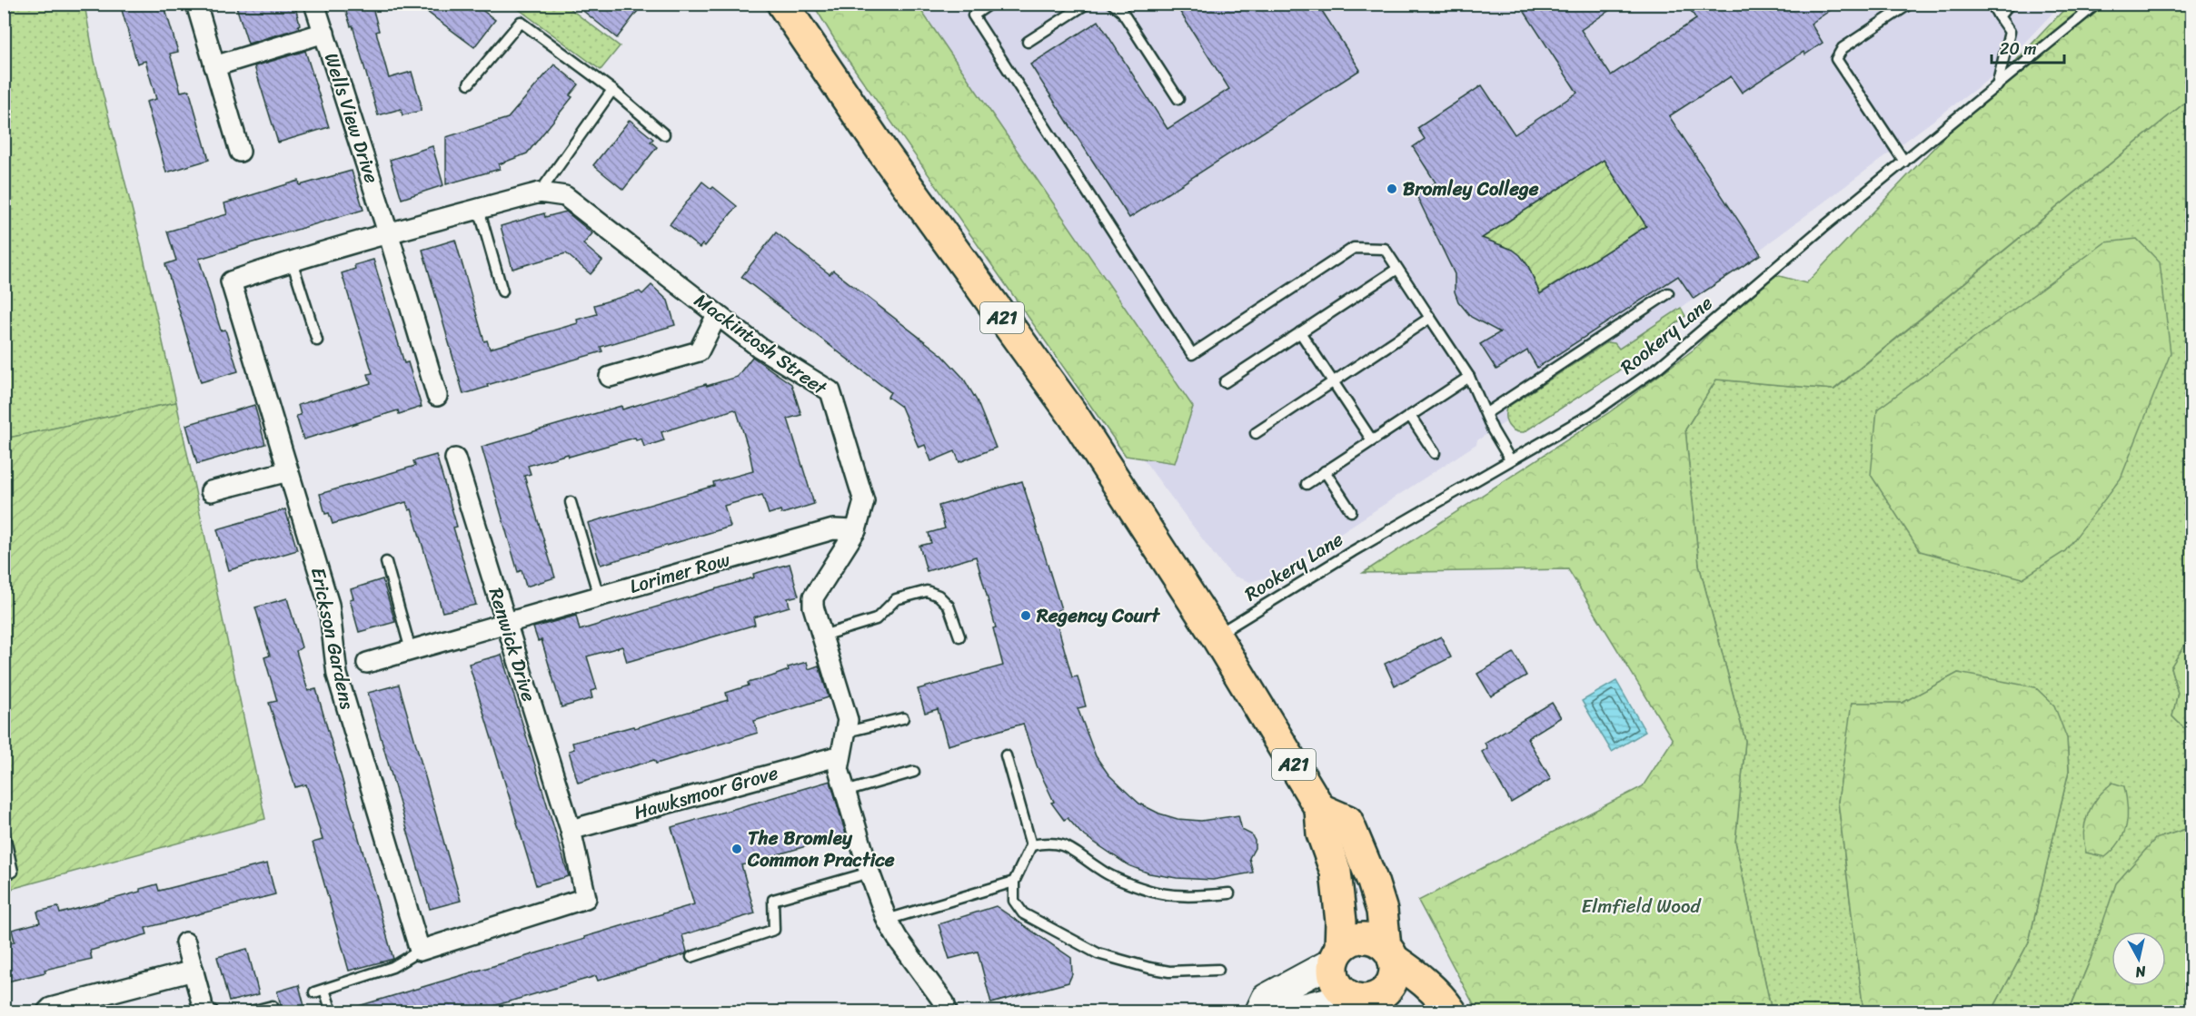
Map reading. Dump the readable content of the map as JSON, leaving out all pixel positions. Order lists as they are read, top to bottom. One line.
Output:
{"streets":{"main road":["A21"],"street":["Wells View Drive","Mackintosh Street","Lorimer Row","Erickson Gardens","Renwick Drive","Hawksmoor Grove"],"lane":["Rookery Lane"]},"crossings":[["Wells View Drive","Mackintosh Street"],["Wells View Drive","Erickson Gardens"],["A21","Rookery Lane"],["Mackintosh Street","Lorimer Row"],["Mackintosh Street","Erickson Gardens"],["Mackintosh Street","Hawksmoor Grove"],["Lorimer Row","Renwick Drive"],["Renwick Drive","Hawksmoor Grove"]],"parks":["Elmfield Wood"],"places":["Bromley College","Regency Court","The Bromley Common Practice"],"scale_bar":"20 m","north":"bottom"}
